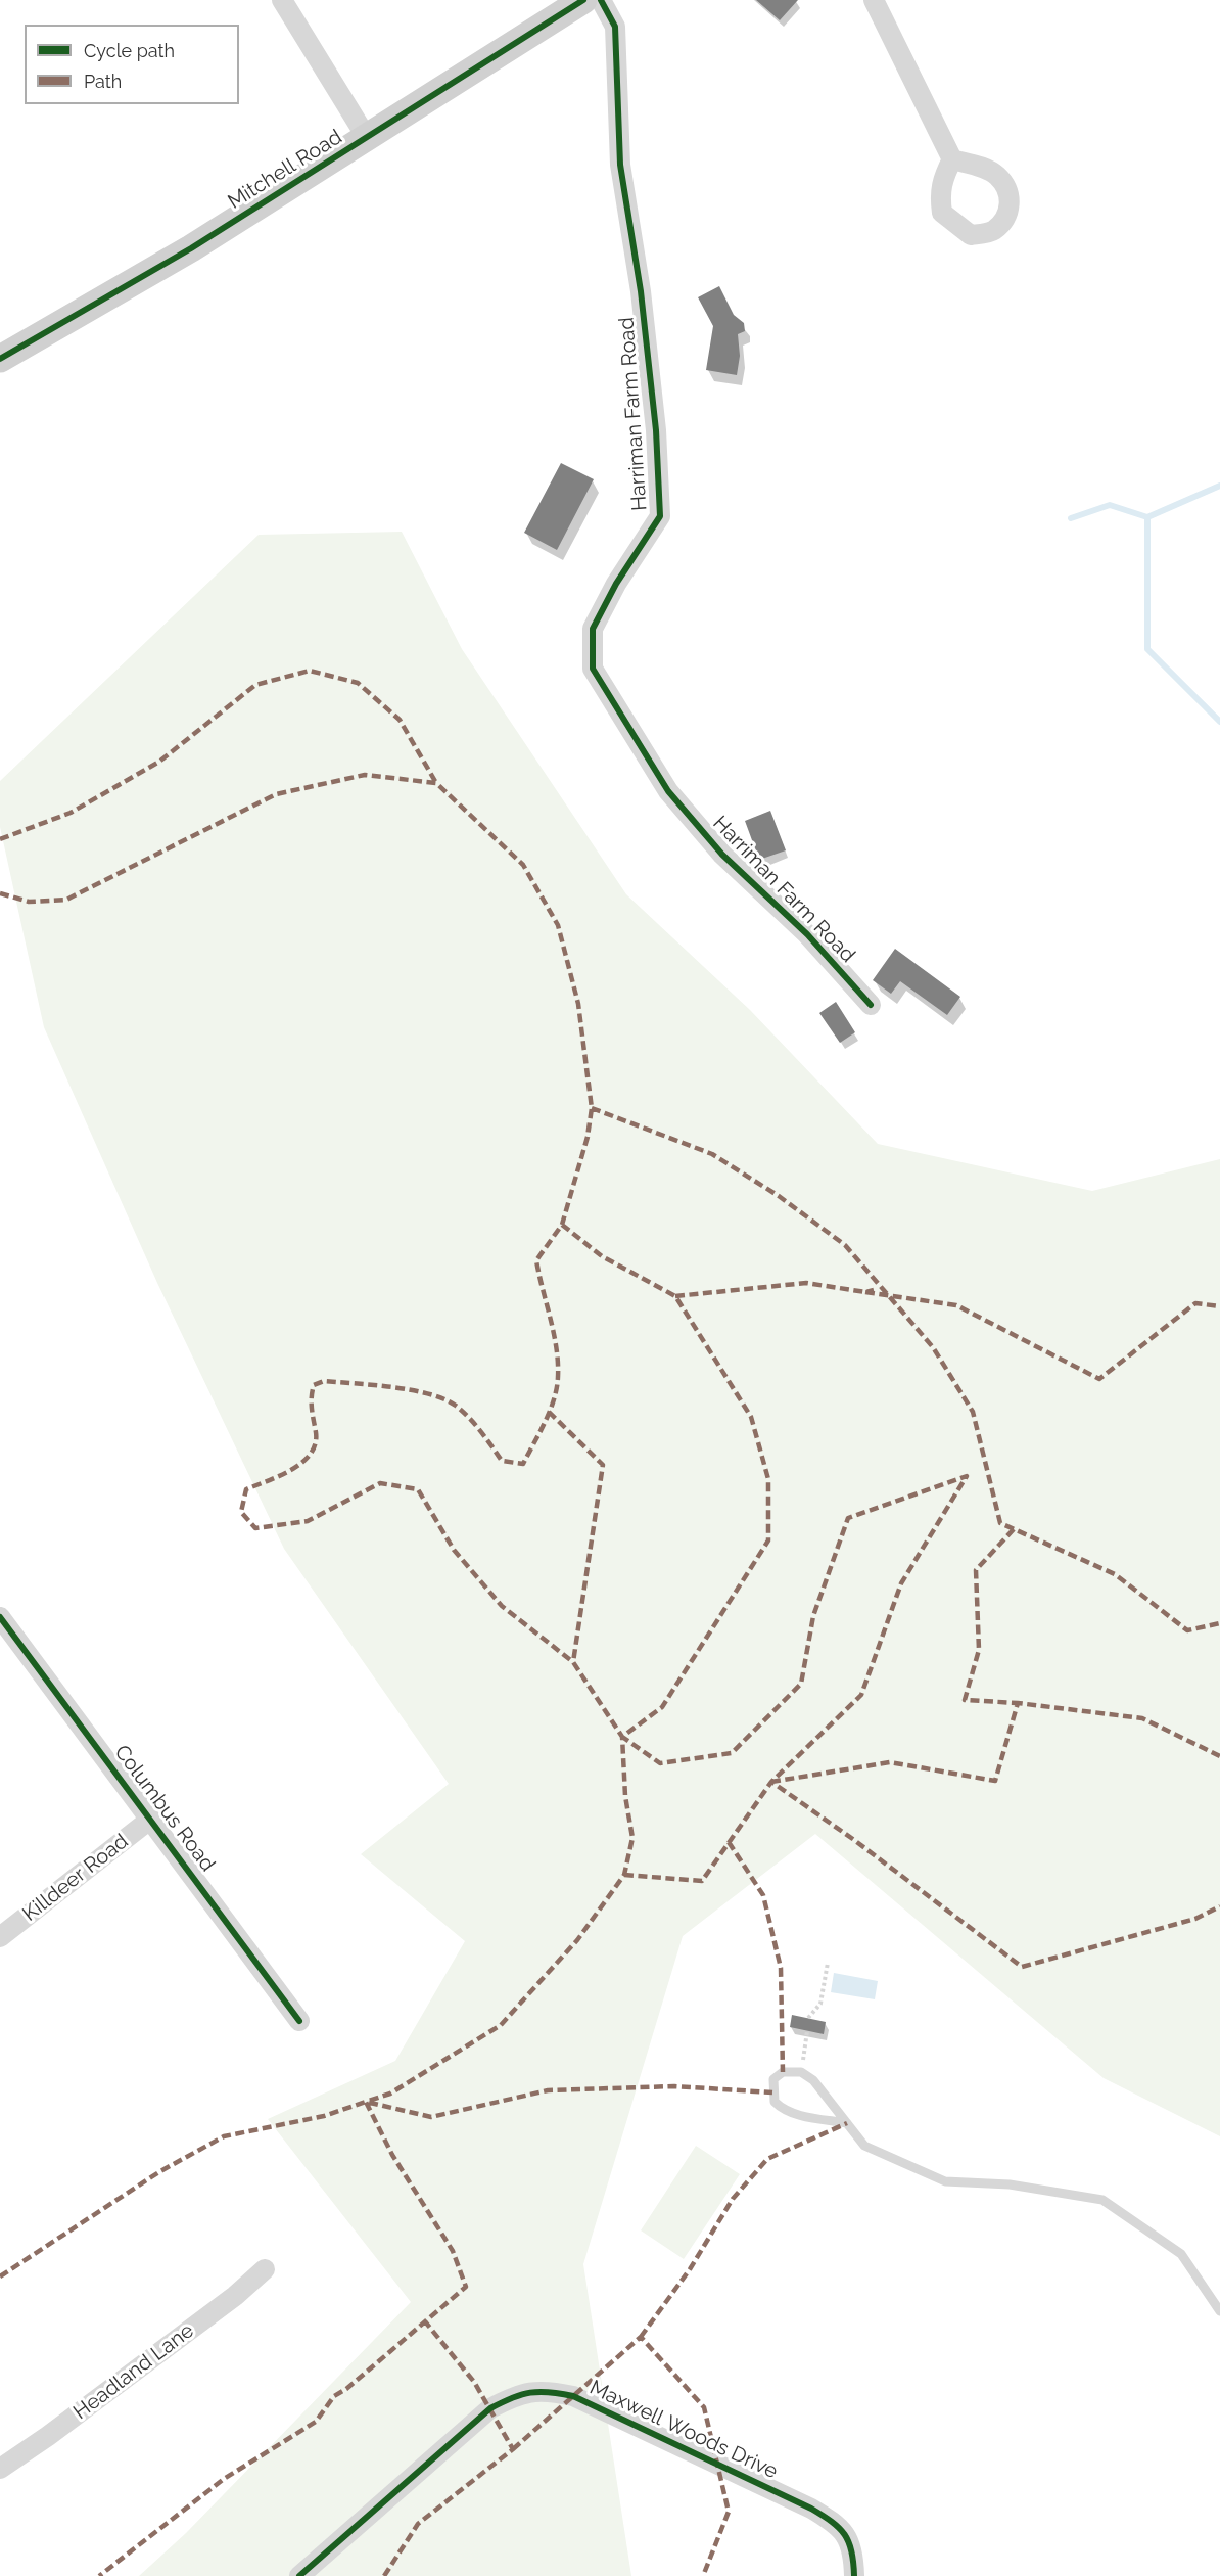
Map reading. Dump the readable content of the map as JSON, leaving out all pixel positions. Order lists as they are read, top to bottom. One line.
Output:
{"streets":{"street":["Mitchell Road","Harriman Farm Road","Columbus Road","Killdeer Road","Headland Lane","Maxwell Woods Drive"]},"crossings":[["Columbus Road","Killdeer Road"]],"legend":["Cycle path","Path"]}
